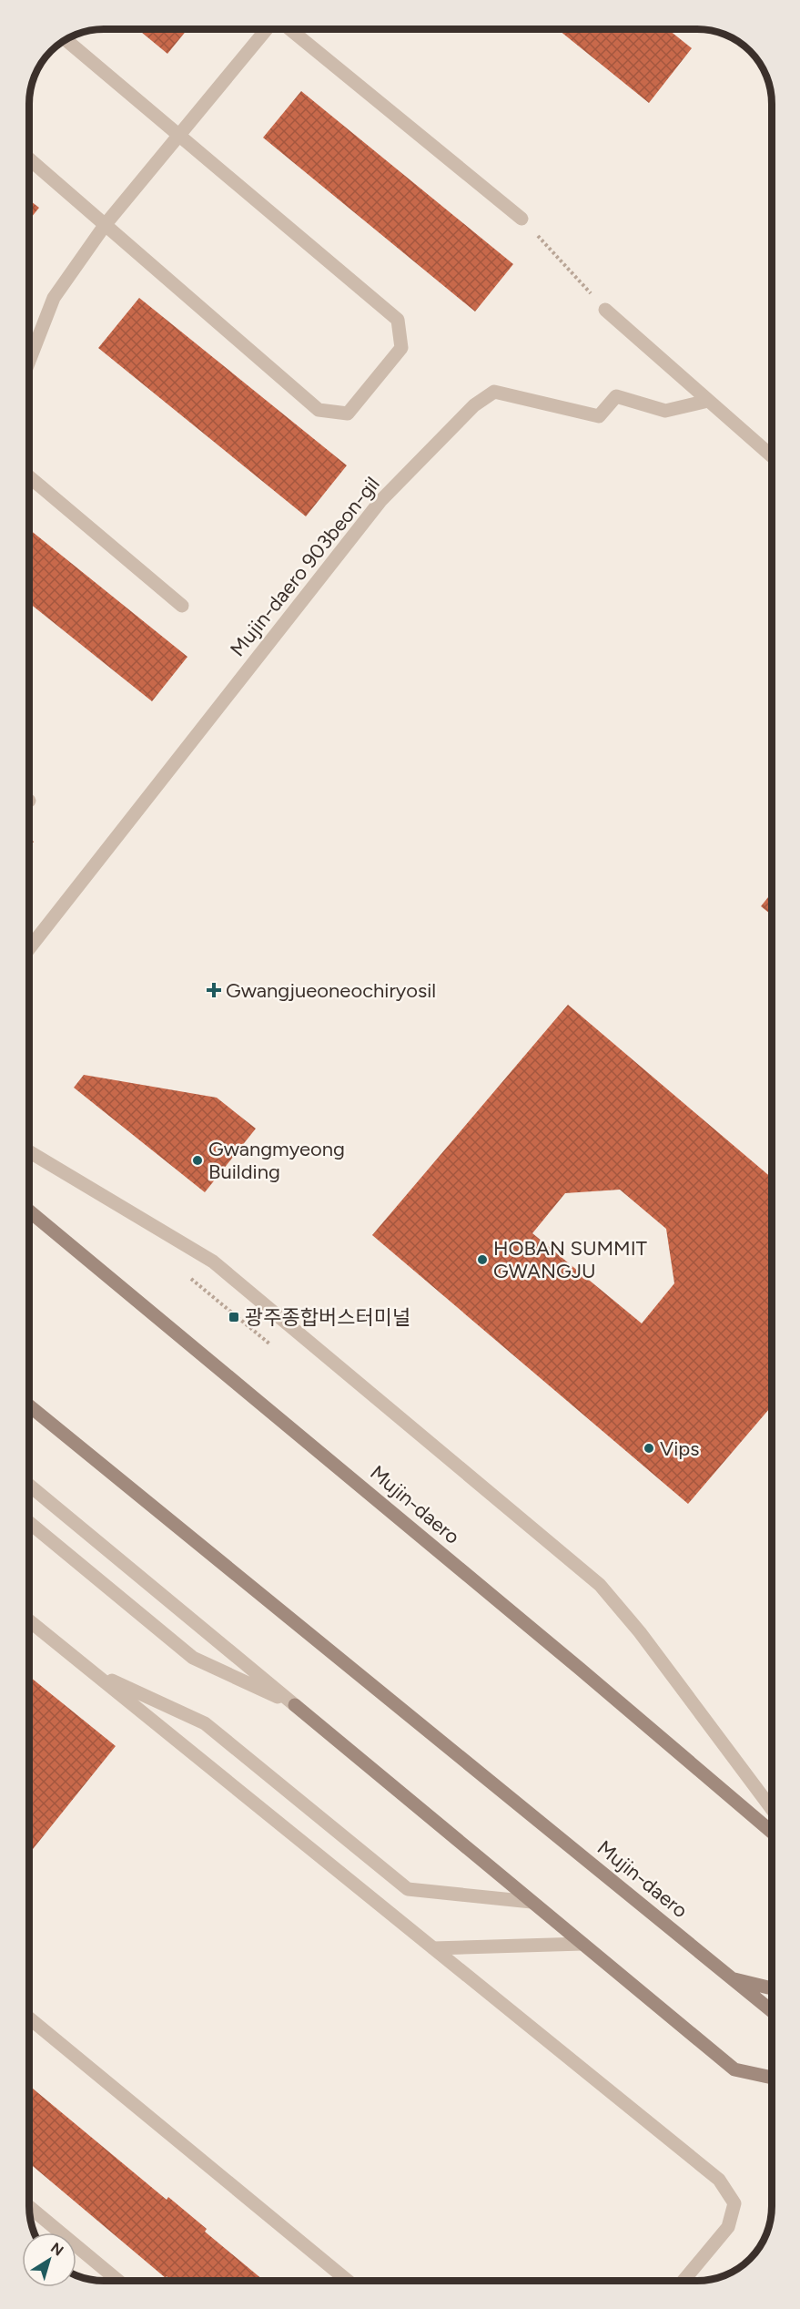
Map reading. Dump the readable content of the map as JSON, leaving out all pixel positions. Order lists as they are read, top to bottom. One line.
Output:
{"streets":{"main road":["Mujin-daero"],"street":["Mujin-daero 903beon-gil"]},"places":{"health":["Gwangjueoneochiryosil"],"other":["Gwangmyeong Building","HOBAN SUMMIT GWANGJU","Vips"],"transit":["광주종합버스터미널"]},"north":"top right"}
